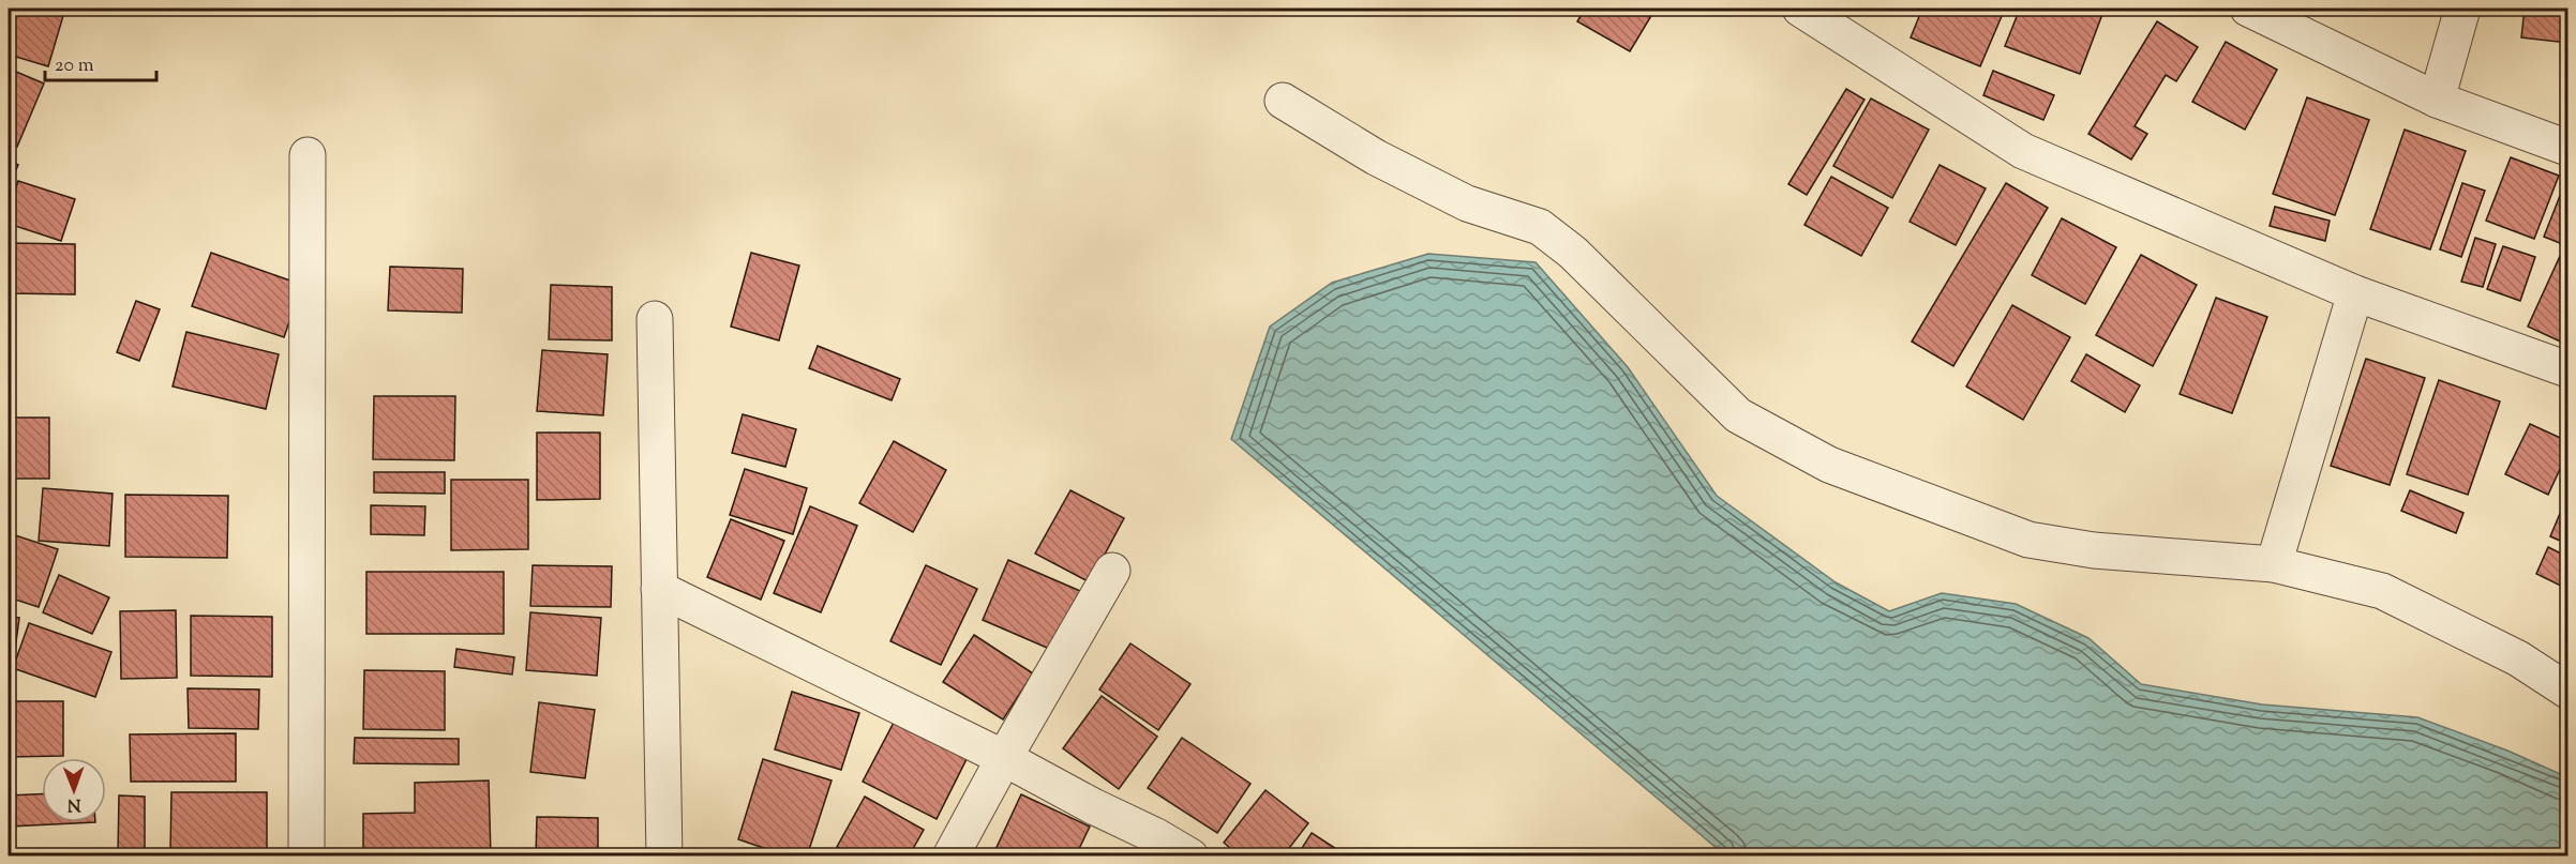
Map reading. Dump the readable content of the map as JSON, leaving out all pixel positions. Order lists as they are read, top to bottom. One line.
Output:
{"scale_bar":"20 m","north":"bottom"}
